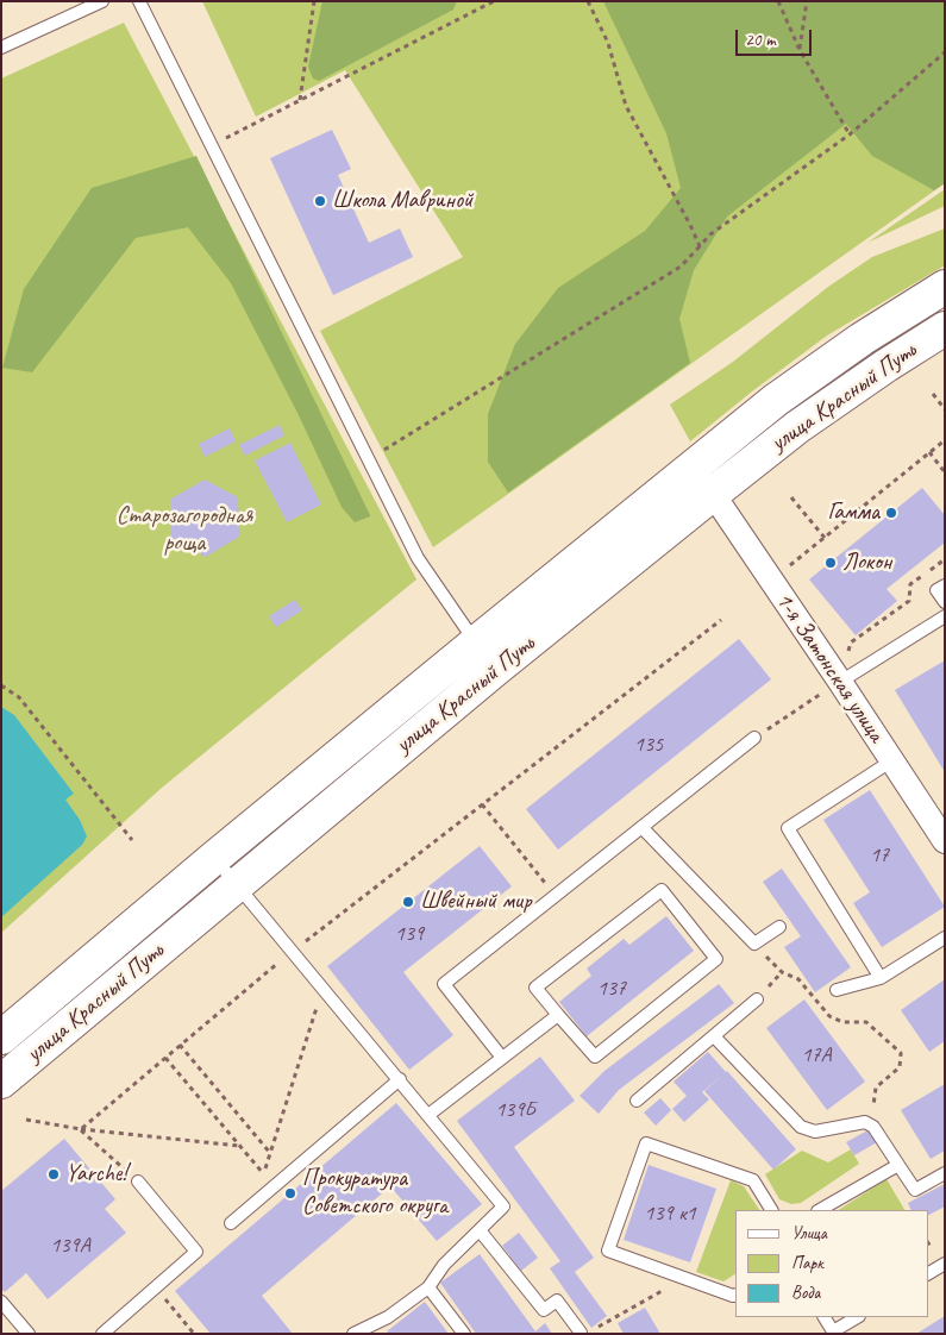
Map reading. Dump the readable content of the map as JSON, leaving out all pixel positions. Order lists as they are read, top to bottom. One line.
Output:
{"streets":{"main road":["улица Красный Путь"],"street":["1-я Затонская улица"]},"crossings":[["улица Красный Путь","1-я Затонская улица"]],"parks":["Старозагородная роща"],"places":["Школа Мавриной","Гамма","Локон","Швейный мир","Yarche!","Прокуратура Советского округа"],"house_numbers":["135","17","139","137","17А","139Б","139 к1","139А"],"legend":["Улица","Парк","Вода"],"scale_bar":"20 m"}
